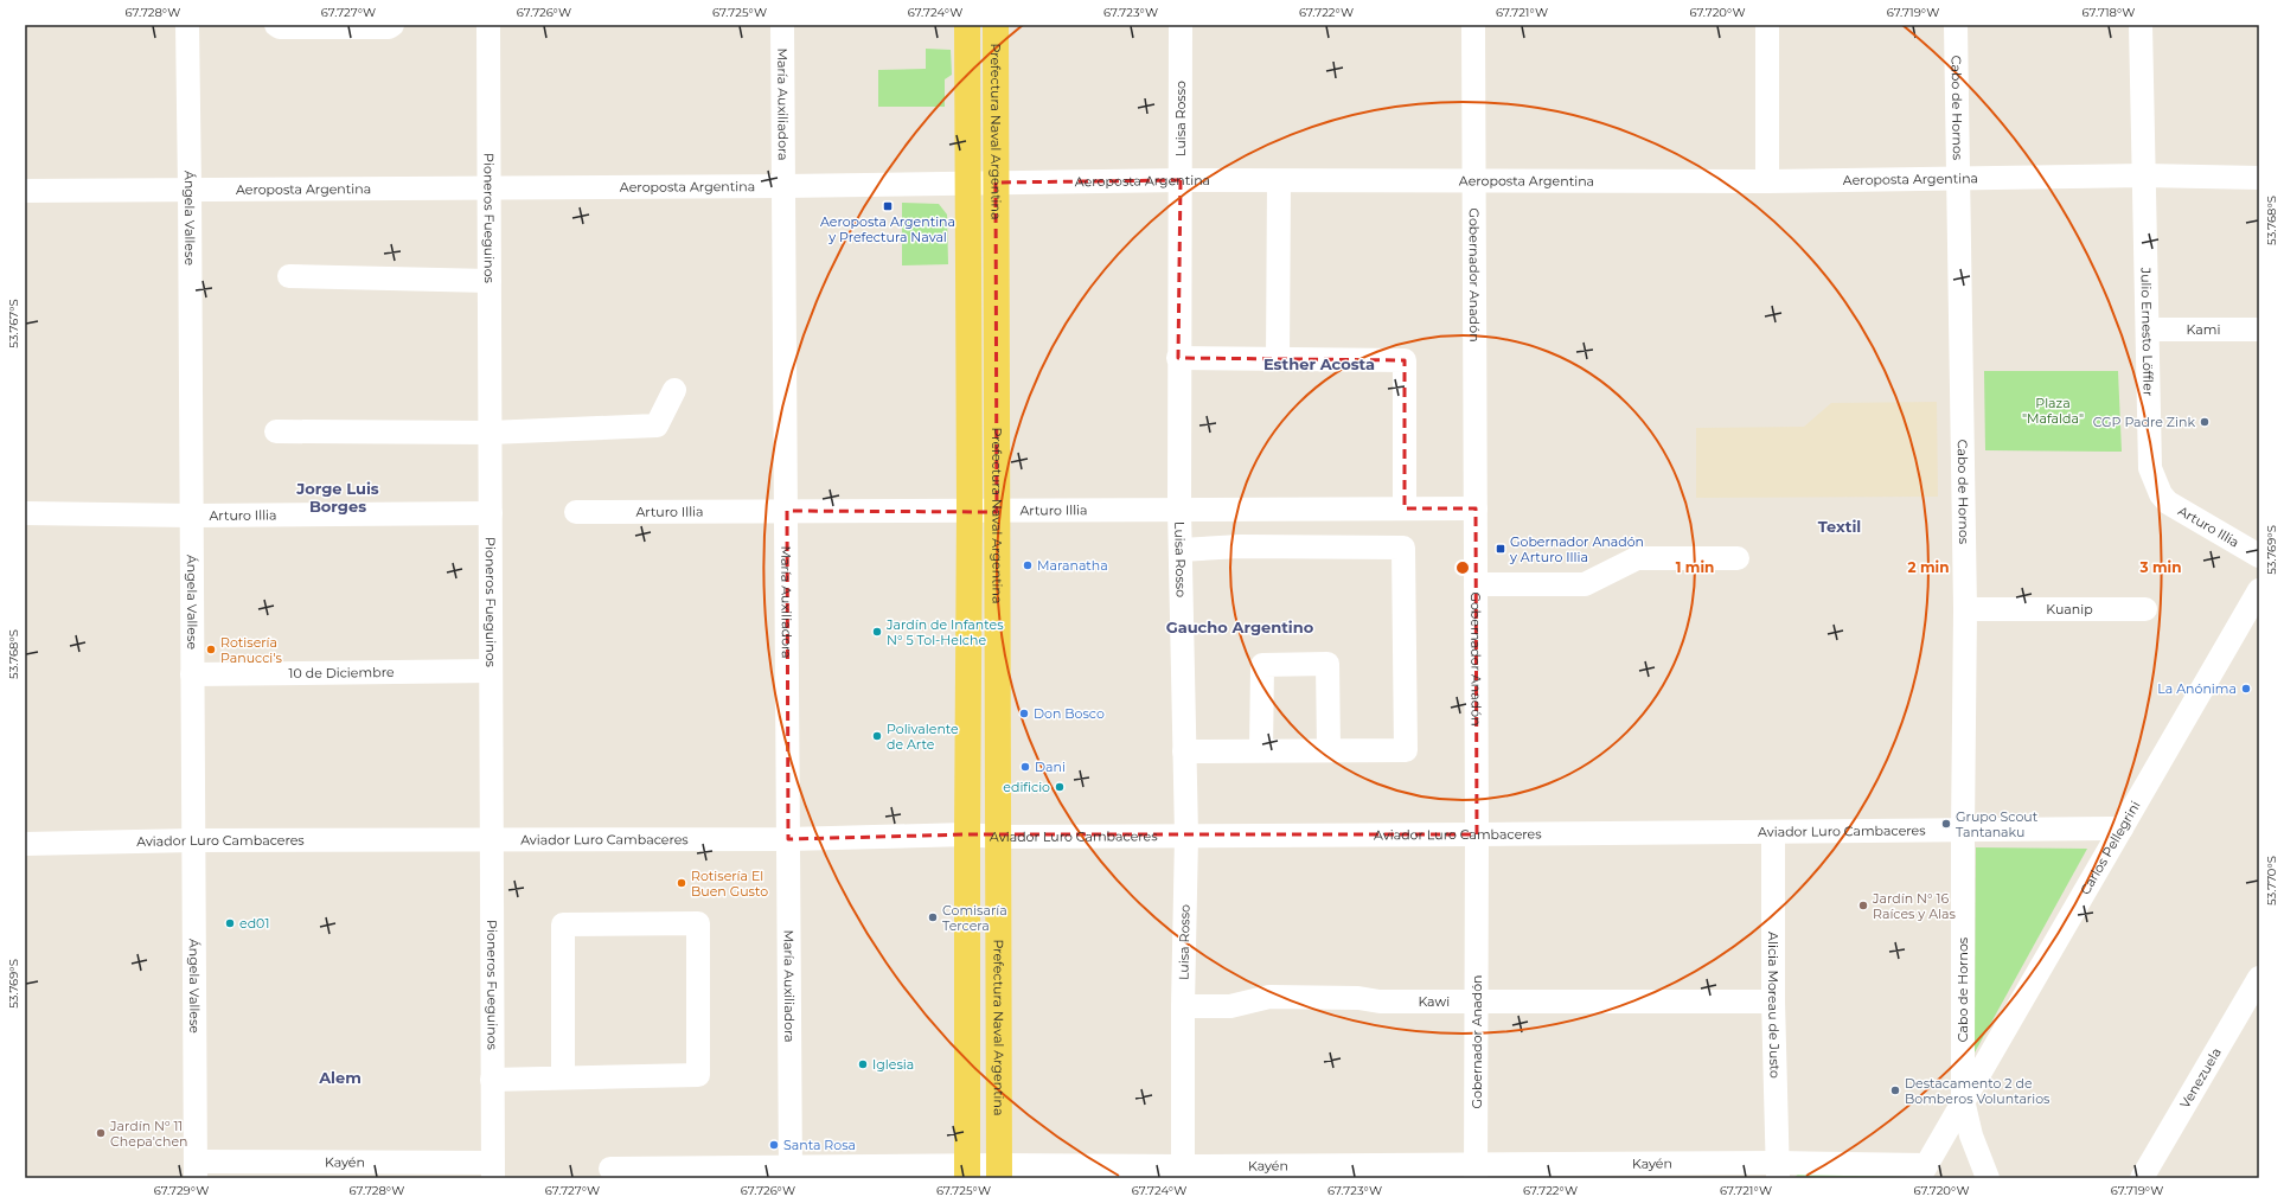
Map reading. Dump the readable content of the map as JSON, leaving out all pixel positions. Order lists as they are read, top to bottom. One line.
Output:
{"streets":{"main road":["Prefectura Naval Argentina"],"street":["María Auxiliadora","Cabo de Hornos","Luisa Rosso","Aeroposta Argentina","Ángela Vallese","Pioneros Fueguinos","Gobernador Anadón","Kami","Julio Ernesto Löffler","Arturo Illia","Kuanip","10 de Diciembre","Aviador Luro Cambaceres","Carlos Pellegrini","Kawi","Alicia Moreau de Justo","Venezuela","Kayén"]},"crossings":[["María Auxiliadora","Aeroposta Argentina"],["María Auxiliadora","Arturo Illia"],["María Auxiliadora","Aviador Luro Cambaceres"],["María Auxiliadora","Kayén"],["Cabo de Hornos","Aeroposta Argentina"],["Cabo de Hornos","Kuanip"],["Cabo de Hornos","Aviador Luro Cambaceres"],["Cabo de Hornos","Carlos Pellegrini"],["Luisa Rosso","Aeroposta Argentina"],["Luisa Rosso","Arturo Illia"],["Luisa Rosso","Aviador Luro Cambaceres"],["Luisa Rosso","Kawi"],["Luisa Rosso","Kayén"],["Prefectura Naval Argentina","Aeroposta Argentina"],["Prefectura Naval Argentina","Arturo Illia"],["Prefectura Naval Argentina","Aviador Luro Cambaceres"],["Prefectura Naval Argentina","Kayén"],["Aeroposta Argentina","Ángela Vallese"],["Aeroposta Argentina","Pioneros Fueguinos"],["Aeroposta Argentina","Gobernador Anadón"],["Aeroposta Argentina","Julio Ernesto Löffler"],["Ángela Vallese","Arturo Illia"],["Ángela Vallese","10 de Diciembre"],["Ángela Vallese","Aviador Luro Cambaceres"],["Ángela Vallese","Kayén"],["Pioneros Fueguinos","Arturo Illia"],["Pioneros Fueguinos","10 de Diciembre"],["Pioneros Fueguinos","Aviador Luro Cambaceres"],["Pioneros Fueguinos","Kayén"],["Gobernador Anadón","Arturo Illia"],["Gobernador Anadón","Aviador Luro Cambaceres"],["Gobernador Anadón","Kawi"],["Gobernador Anadón","Kayén"],["Kami","Julio Ernesto Löffler"],["Julio Ernesto Löffler","Arturo Illia"],["Aviador Luro Cambaceres","Carlos Pellegrini"],["Aviador Luro Cambaceres","Alicia Moreau de Justo"],["Carlos Pellegrini","Kayén"],["Kawi","Alicia Moreau de Justo"],["Alicia Moreau de Justo","Kayén"]],"districts":["Esther Acosta","Jorge Luis Borges","Textil","Gaucho Argentino","Alem"],"parks":["Plaza \"Mafalda\""],"places":{"transit":["Aeroposta Argentina y Prefectura Naval","Gobernador Anadón y Arturo Illia"],"other":["CGP Padre Zink","Maranatha","Jardín de Infantes N° 5 Tol-Helche","Rotisería Panucci's","La Anónima","Don Bosco","Polivalente de Arte","Dani","edificio","Grupo Scout Tantanaku","Rotisería El Buen Gusto","Jardín N° 16 Raíces y Alas","Comisaría Tercera","ed01","Iglesia","Destacamento 2 de Bomberos Voluntarios","Jardín Nº 11 Chepa'chen","Santa Rosa"]},"coordinates":["67.728°W","67.727°W","67.726°W","67.725°W","67.724°W","67.723°W","67.722°W","67.721°W","67.720°W","67.719°W","67.718°W","53.768°S","53.767°S","53.769°S","53.770°S","67.729°W"],"rings":["1 min","2 min","3 min"]}
